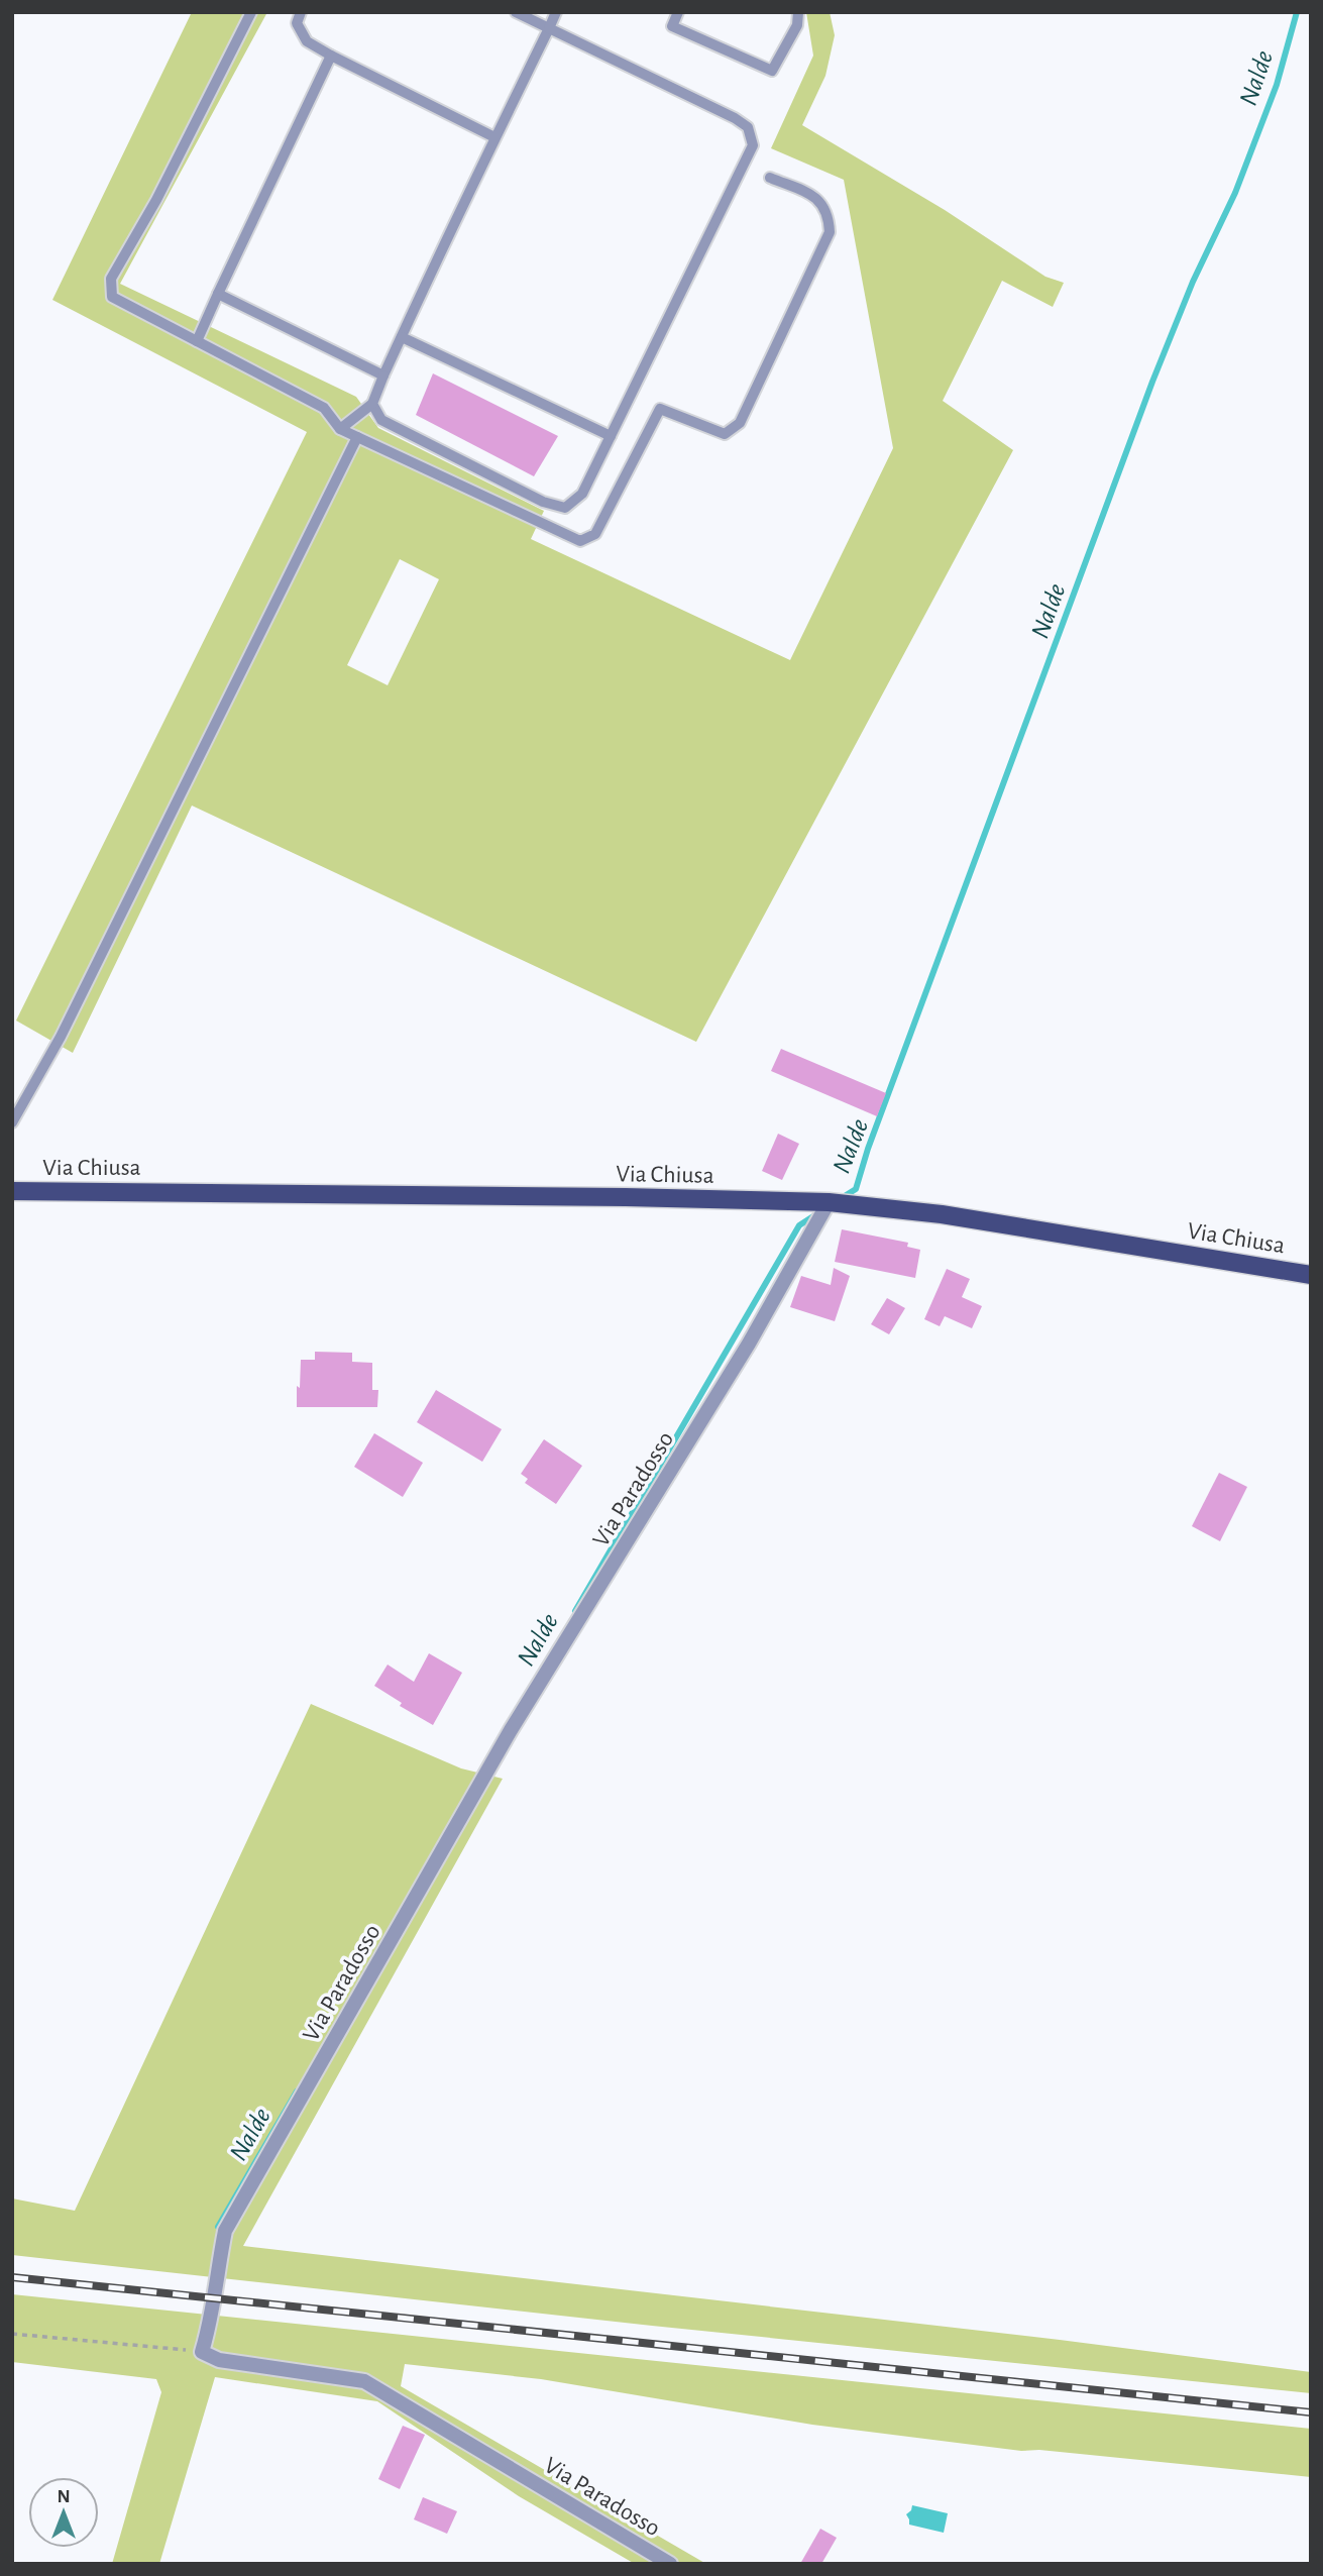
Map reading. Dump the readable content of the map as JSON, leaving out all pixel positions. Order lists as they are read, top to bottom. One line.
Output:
{"streets":{"main road":["Via Chiusa"],"street":["Via Paradosso"]},"crossings":[["Via Chiusa","Via Paradosso"]],"water":["Nalde"],"north":"top"}
